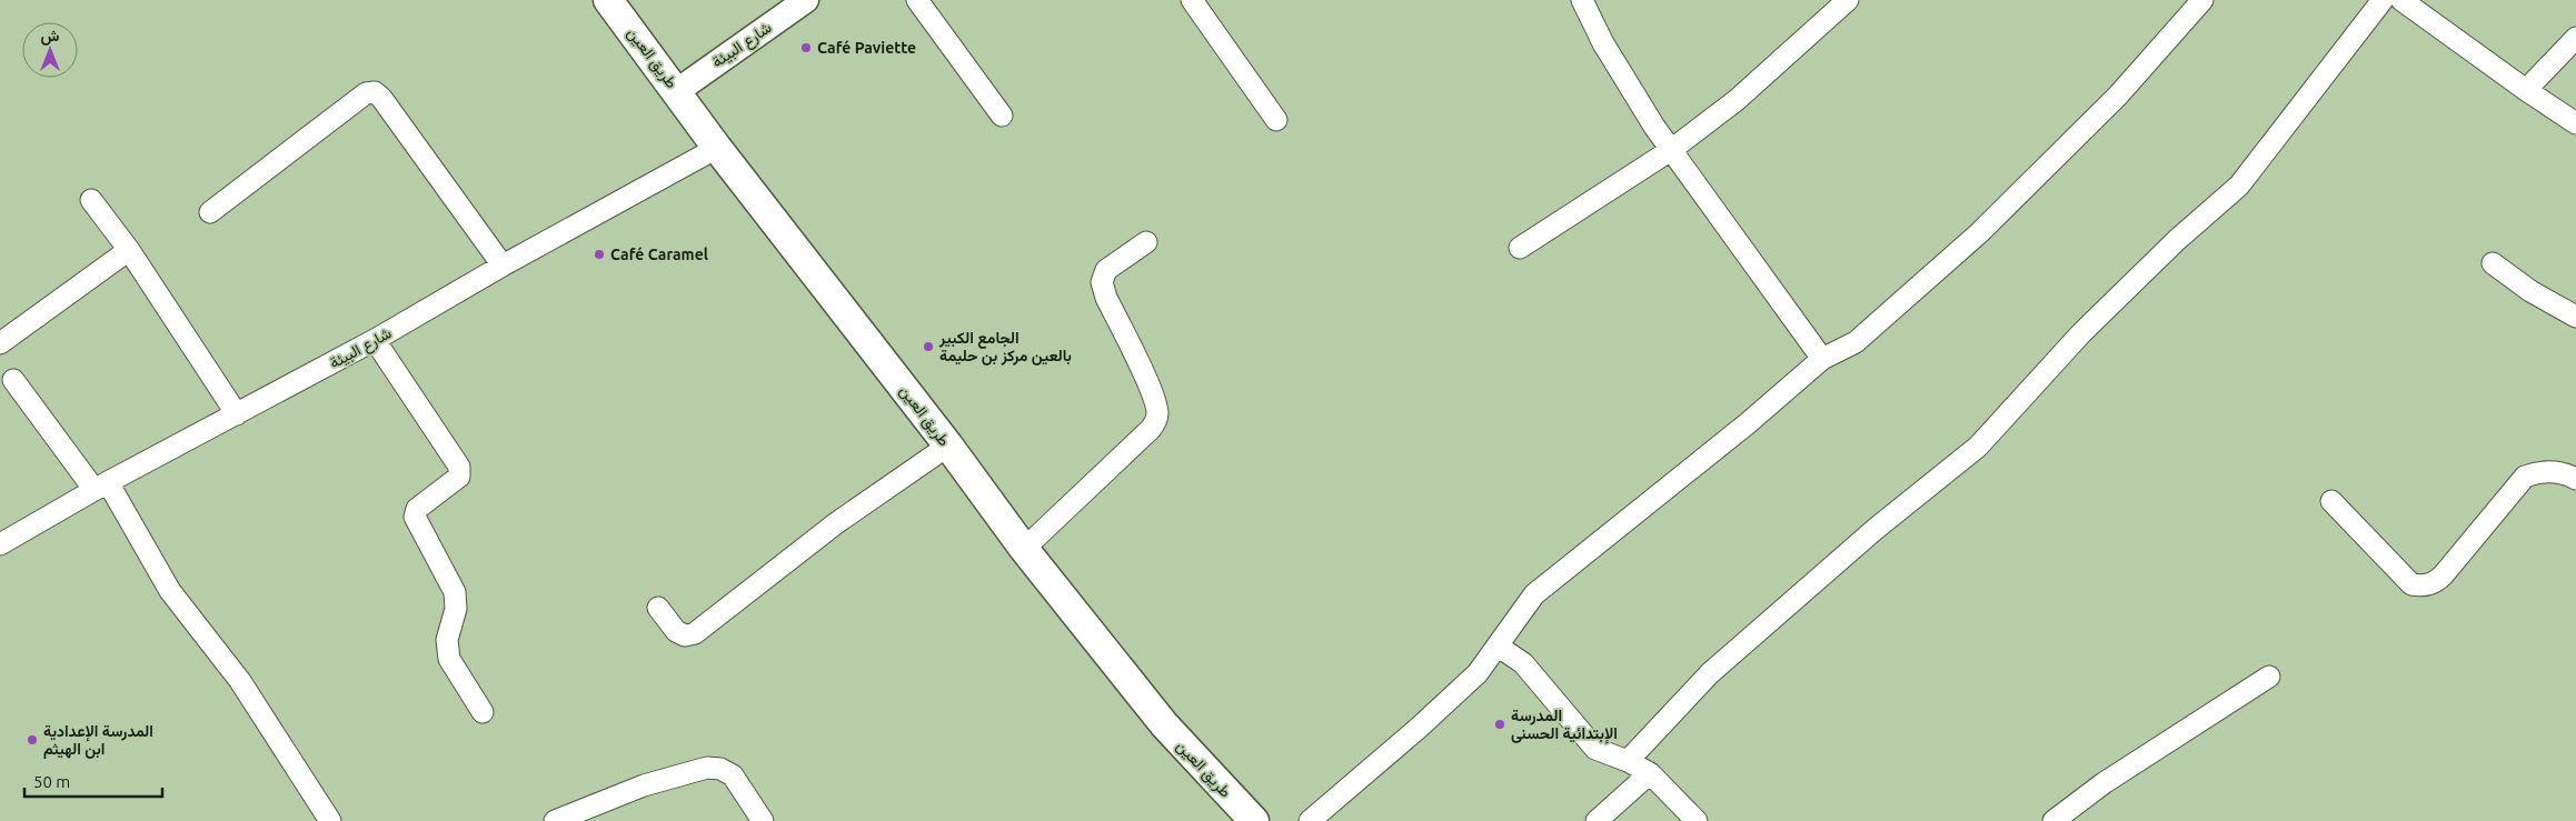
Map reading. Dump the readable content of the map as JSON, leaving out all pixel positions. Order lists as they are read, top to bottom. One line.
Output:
{"streets":{"main road":["طريق العين"],"street":["شارع البيئة"]},"crossings":[["شارع البيئة","طريق العين"]],"places":["Café Paviette","Café Caramel","الجامع الكبير بالعين مركز بن حليمة","المدرسة الإبتدائية الحسنى","المدرسة الإعدادية ابن الهيثم"],"scale_bar":"50 m","north":"top"}
